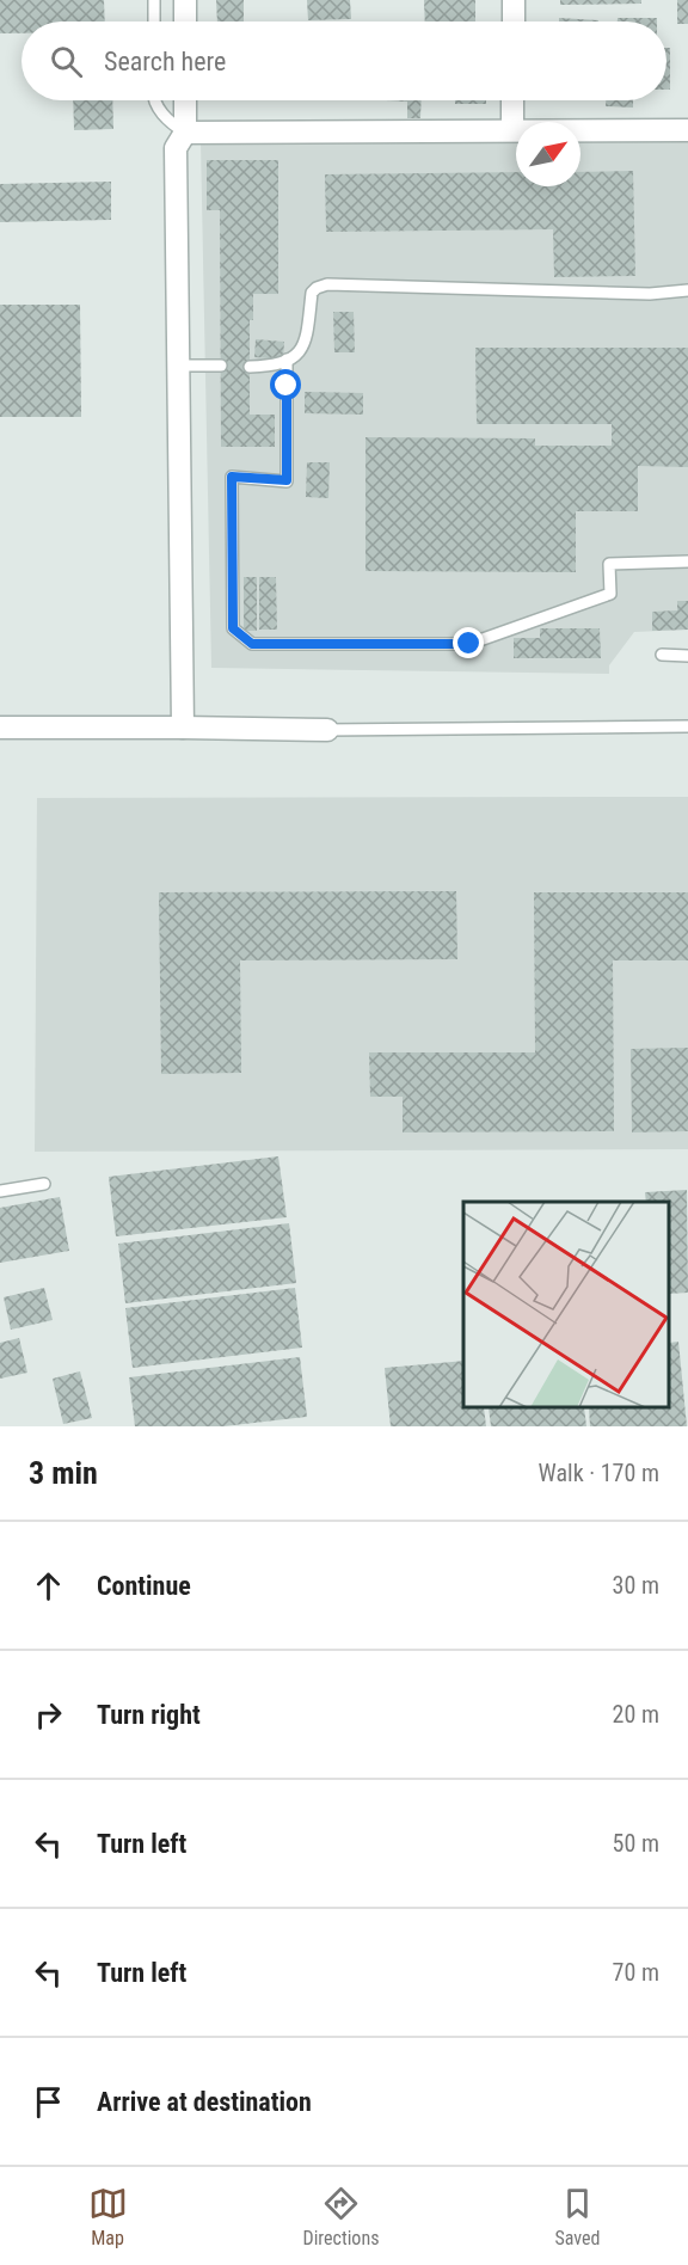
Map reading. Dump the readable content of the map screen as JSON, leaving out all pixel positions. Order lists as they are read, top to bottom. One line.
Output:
{"north":"top right","page":{"search":"Search here","heading":["3 min","Walk · 170 m"],"list":[["Continue","30 m"],["Turn right","20 m"],["Turn left","50 m"],["Turn left","70 m"],"Arrive at destination"],"nav":["Map","Directions","Saved"]}}
